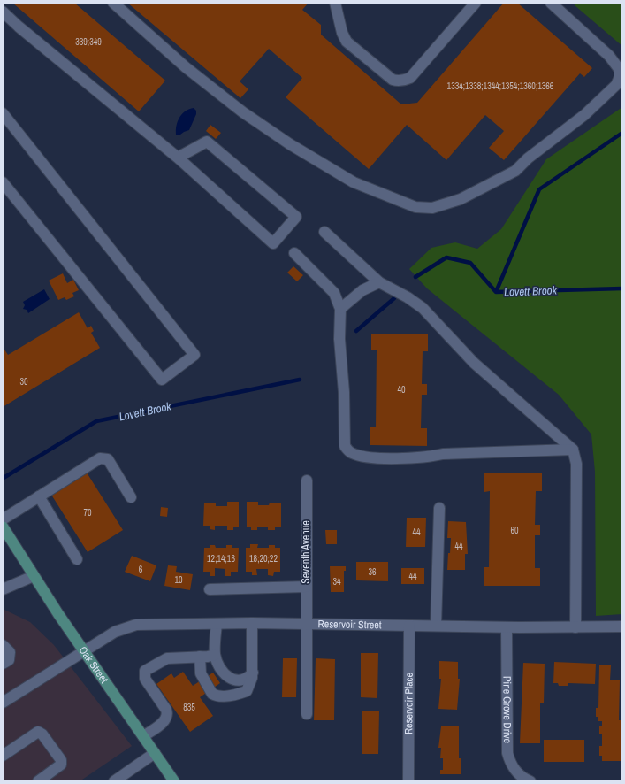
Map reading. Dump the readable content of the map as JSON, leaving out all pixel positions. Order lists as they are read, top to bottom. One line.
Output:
{"streets":{"main road":["Oak Street"],"street":["Seventh Avenue","Reservoir Street","Reservoir Place","Pine Grove Drive"]},"crossings":[["Seventh Avenue","Reservoir Street"],["Reservoir Street","Oak Street"],["Reservoir Street","Reservoir Place"],["Reservoir Street","Pine Grove Drive"]],"water":["Lovett Brook"],"house_numbers":["339;349","1334;1338;1344;1354;1360;1366","30","40","70","60","44","44","12;14;16","18;20;22","6","36","44","10","34","835"]}
